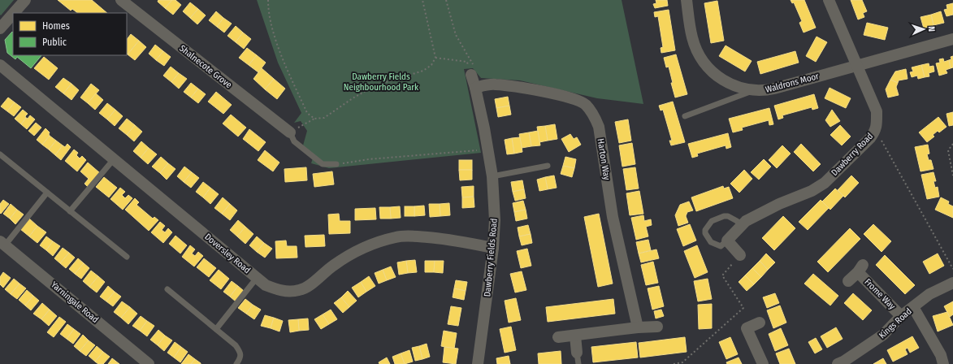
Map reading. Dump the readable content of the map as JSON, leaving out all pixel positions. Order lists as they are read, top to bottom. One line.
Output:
{"streets":{"street":["Shalnecote Grove","Waldrons Moor","Dawberry Road","Harton Way","Doversley Road","Dawberry Fields Road","Frome Way","Yarningale Road","Kings Road"]},"crossings":[["Waldrons Moor","Dawberry Road"],["Harton Way","Dawberry Fields Road"],["Doversley Road","Dawberry Fields Road"],["Frome Way","Kings Road"]],"parks":["Dawberry Fields Neighbourhood Park"],"legend":["Homes","Public"],"north":"right"}
